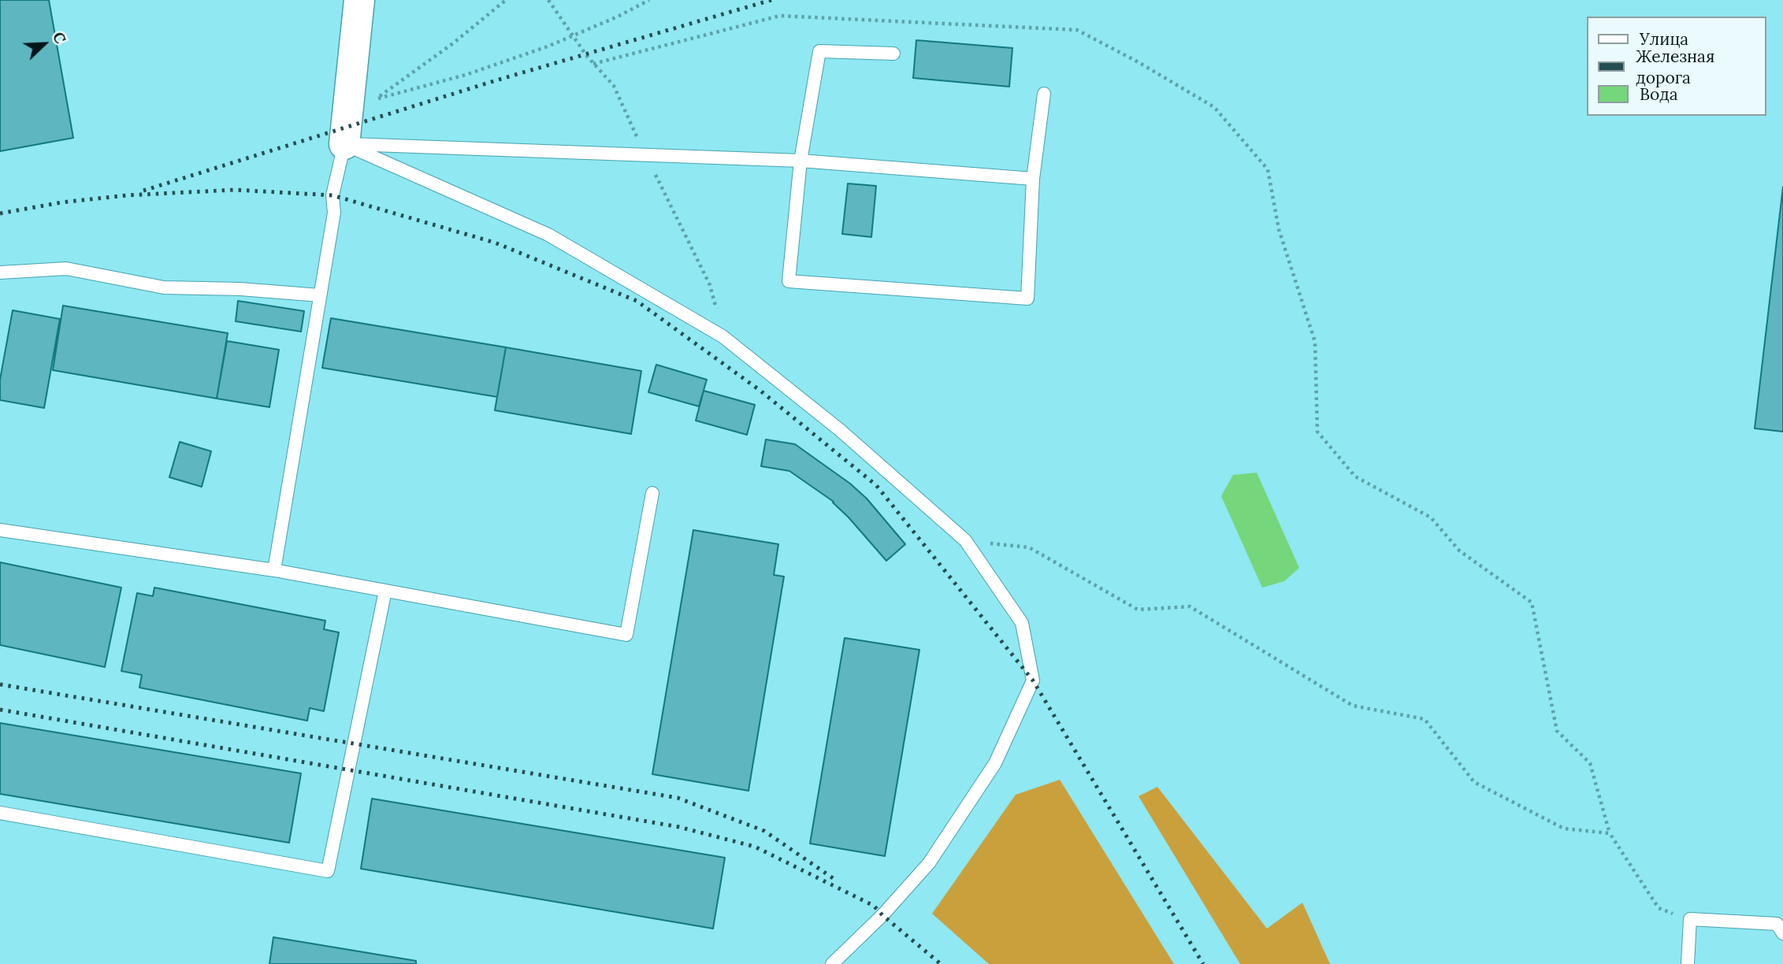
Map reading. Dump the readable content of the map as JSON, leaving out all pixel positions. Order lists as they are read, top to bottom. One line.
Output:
{"legend":["Улица","Железная дорога","Вода"],"north":"top right"}
